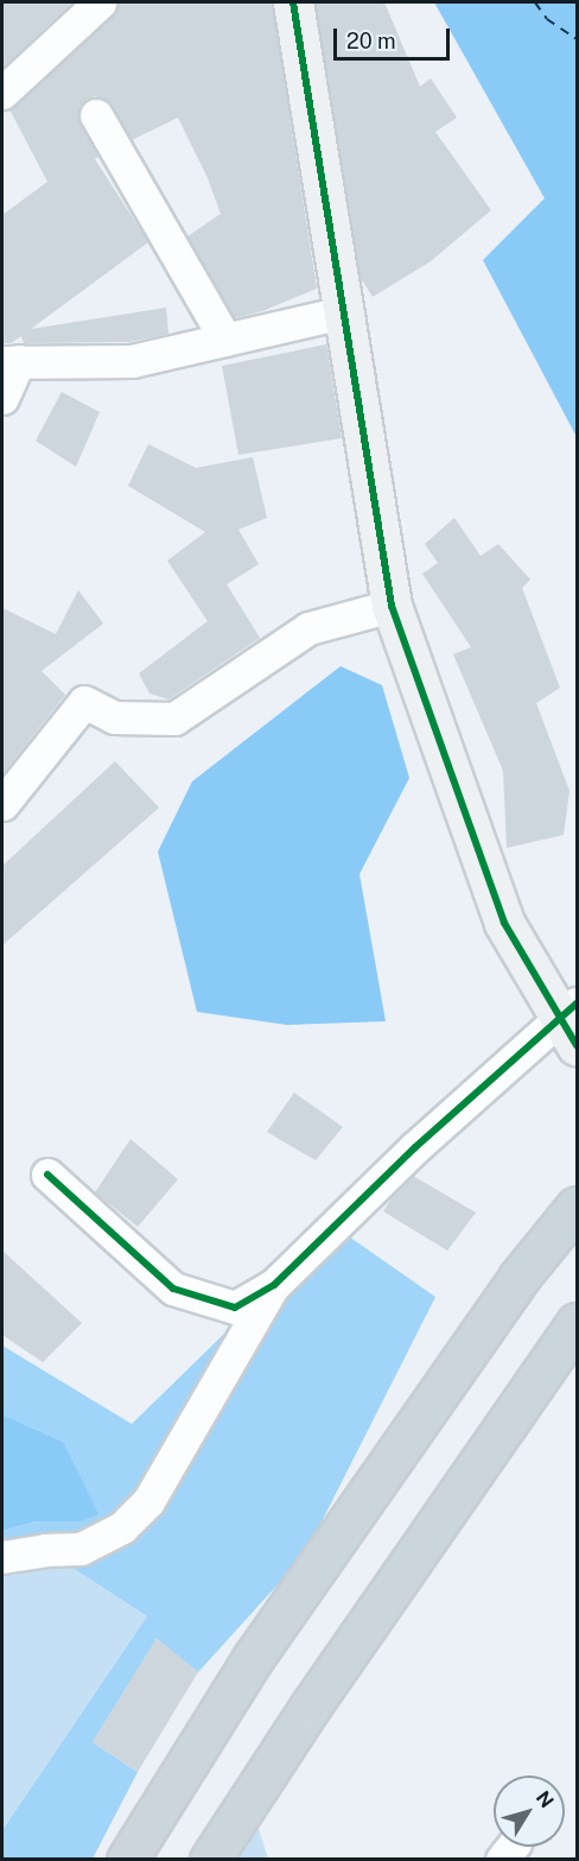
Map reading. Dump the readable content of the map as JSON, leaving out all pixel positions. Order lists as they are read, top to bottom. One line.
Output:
{"scale_bar":"20 m","north":"top right"}
